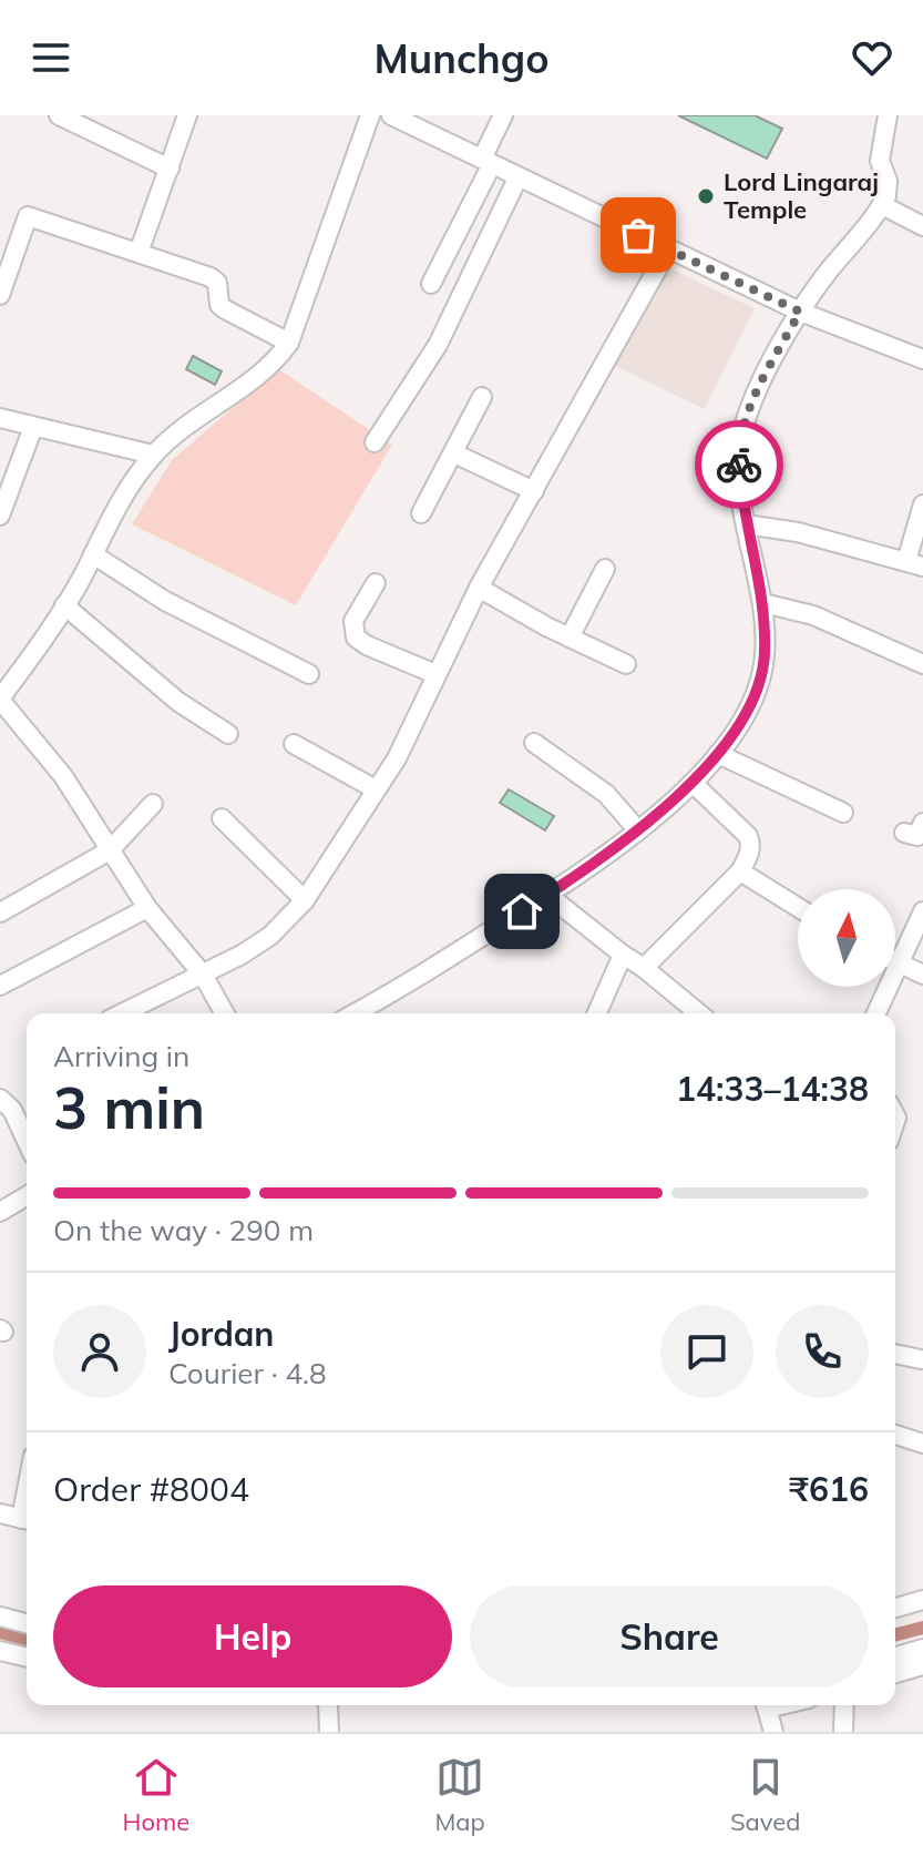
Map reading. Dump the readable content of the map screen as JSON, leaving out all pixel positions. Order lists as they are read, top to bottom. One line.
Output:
{"places":["Lord Lingaraj Temple"],"north":"top","page":{"header":"Munchgo","heading":["3 min","Arriving in","14:33–14:38"],"panel":["Jordan","Courier · 4.8","Order #8004","₹616"],"bar":"On the way · 290 m","buttons":["Help","Share"],"tabs":["Home","Map","Saved"]}}
